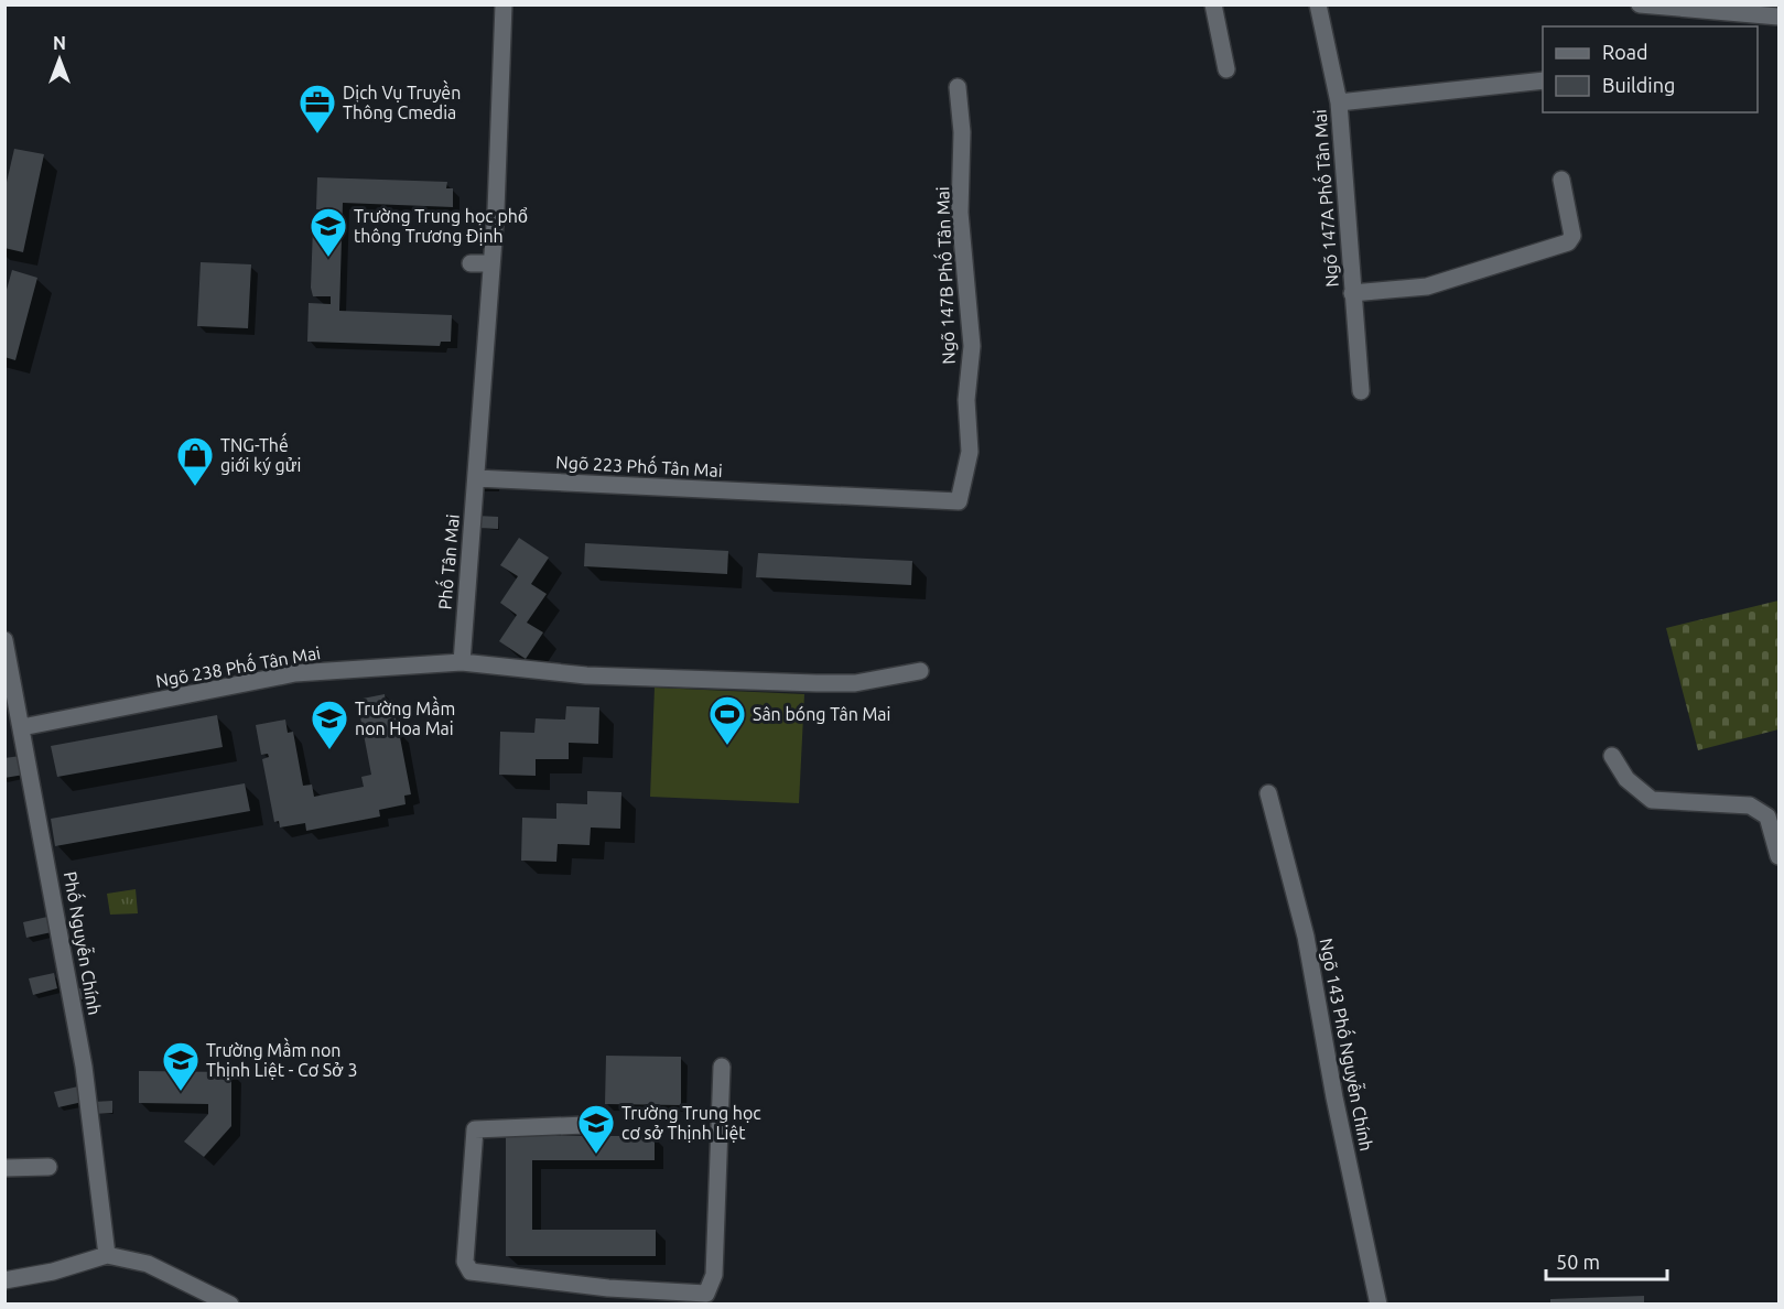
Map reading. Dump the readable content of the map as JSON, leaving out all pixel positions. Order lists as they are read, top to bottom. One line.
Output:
{"streets":{"street":["Ngõ 147A Phố Tân Mai","Ngõ 147B Phố Tân Mai","Ngõ 223 Phố Tân Mai","Phố Tân Mai","Ngõ 238 Phố Tân Mai","Phố Nguyễn Chính","Ngõ 143 Phố Nguyễn Chính"]},"crossings":[["Ngõ 147B Phố Tân Mai","Ngõ 223 Phố Tân Mai"],["Ngõ 223 Phố Tân Mai","Phố Tân Mai"],["Phố Tân Mai","Ngõ 238 Phố Tân Mai"],["Ngõ 238 Phố Tân Mai","Phố Nguyễn Chính"]],"places":{"office":["Dịch Vụ Truyền Thông Cmedia"],"school or university":["Trường Trung học phổ thông Trương Định","Trường Mầm non Hoa Mai","Trường Mầm non Thịnh Liệt - Cơ Sở 3","Trường Trung học cơ sở Thịnh Liệt"],"shop":["TNG-Thế giới ký gửi"],"sports":["Sân bóng Tân Mai"]},"legend":["Road","Building"],"scale_bar":"50 m","north":"top"}
